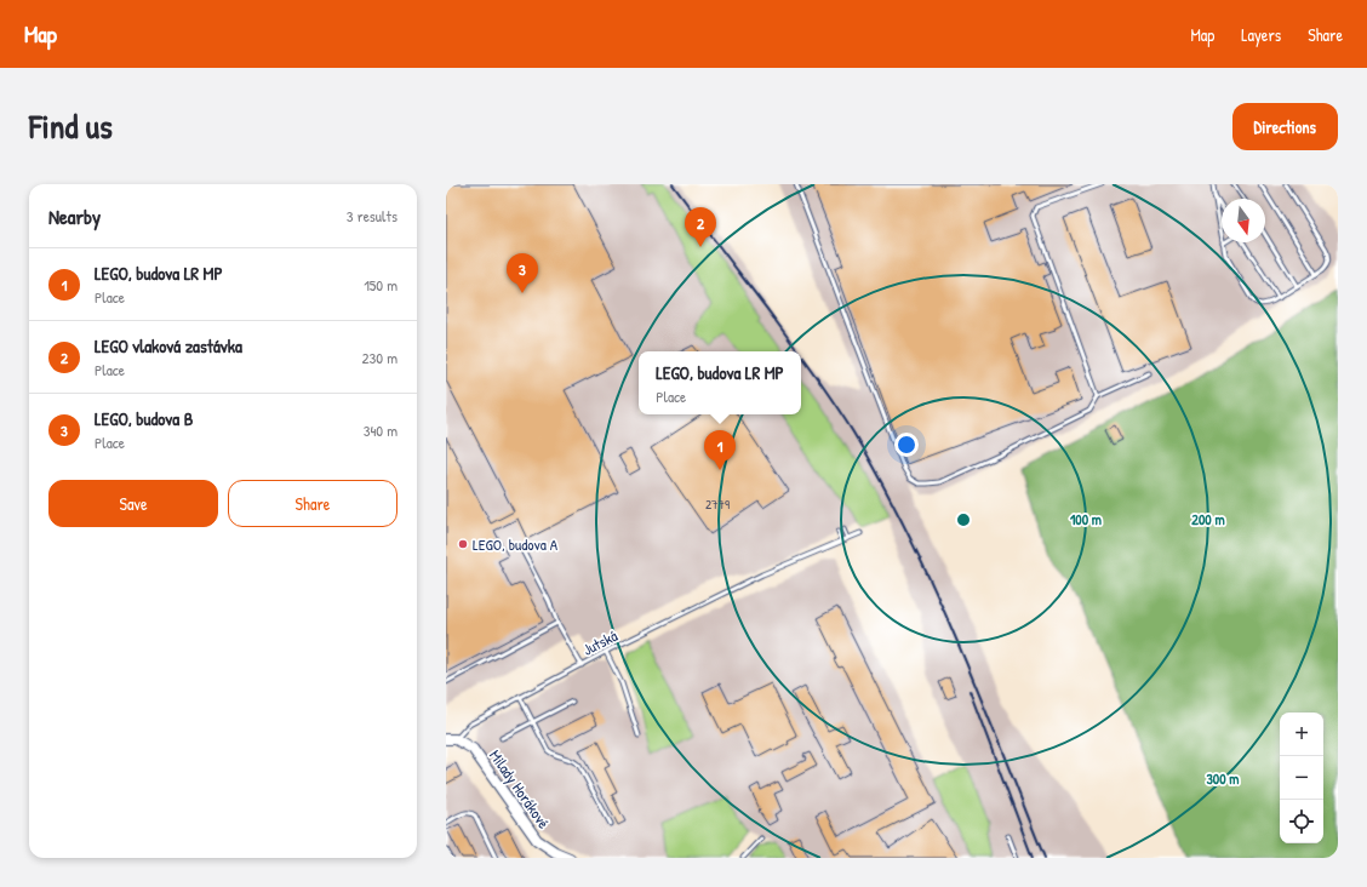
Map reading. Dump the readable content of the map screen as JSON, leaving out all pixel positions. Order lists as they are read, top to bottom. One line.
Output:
{"streets":{"street":["Milady Horákové"],"lane":["Jutská"]},"crossings":[["Jutská","Milady Horákové"]],"places":["LEGO, budova A"],"house_numbers":["2779"],"north":"bottom","page":{"header":"Map","nav":["Map","Layers","Share"],"title":"Find us","buttons":["Directions",["Save","Share"]],"heading":["Nearby","3 results"],"pins":["2","3","1"],"list":[{"mark":"1","name":"LEGO, budova LR MP","note":"Place","value":"150 m"},{"mark":"2","name":"LEGO vlaková zastávka","note":"Place","value":"230 m"},{"mark":"3","name":"LEGO, budova B","note":"Place","value":"340 m"}],"popup":["LEGO, budova LR MP","Place"],"map_buttons":["+","−"]},"rings":["100 m","200 m","300 m"]}
